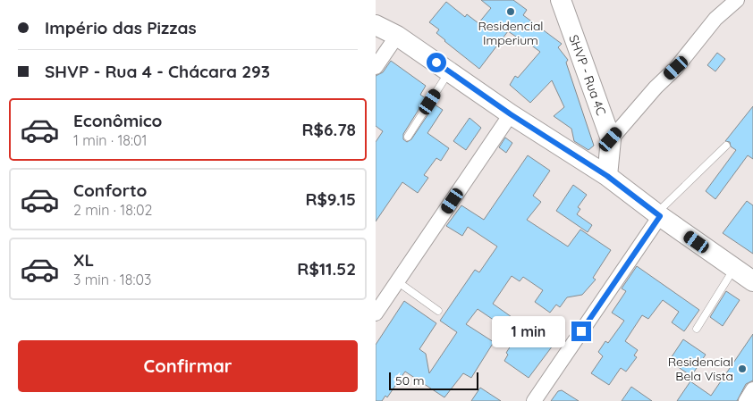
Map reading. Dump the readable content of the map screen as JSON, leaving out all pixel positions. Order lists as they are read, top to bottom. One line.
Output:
{"streets":{"street":["SHVP - Rua 4C"]},"places":["Residencial Imperium","Residencial Bela Vista"],"scale_bar":"50 m","page":{"banner":["Império das Pizzas","SHVP - Rua 4 - Chácara 293"],"list":[{"name":"Econômico","note":"1 min · 18:01","value":"R$6.78"},{"name":"Conforto","note":"2 min · 18:02","value":"R$9.15"},{"name":"XL","note":"3 min · 18:03","value":"R$11.52"}],"bubble":"1 min","buttons":"Confirmar","scale":"50 m"}}
